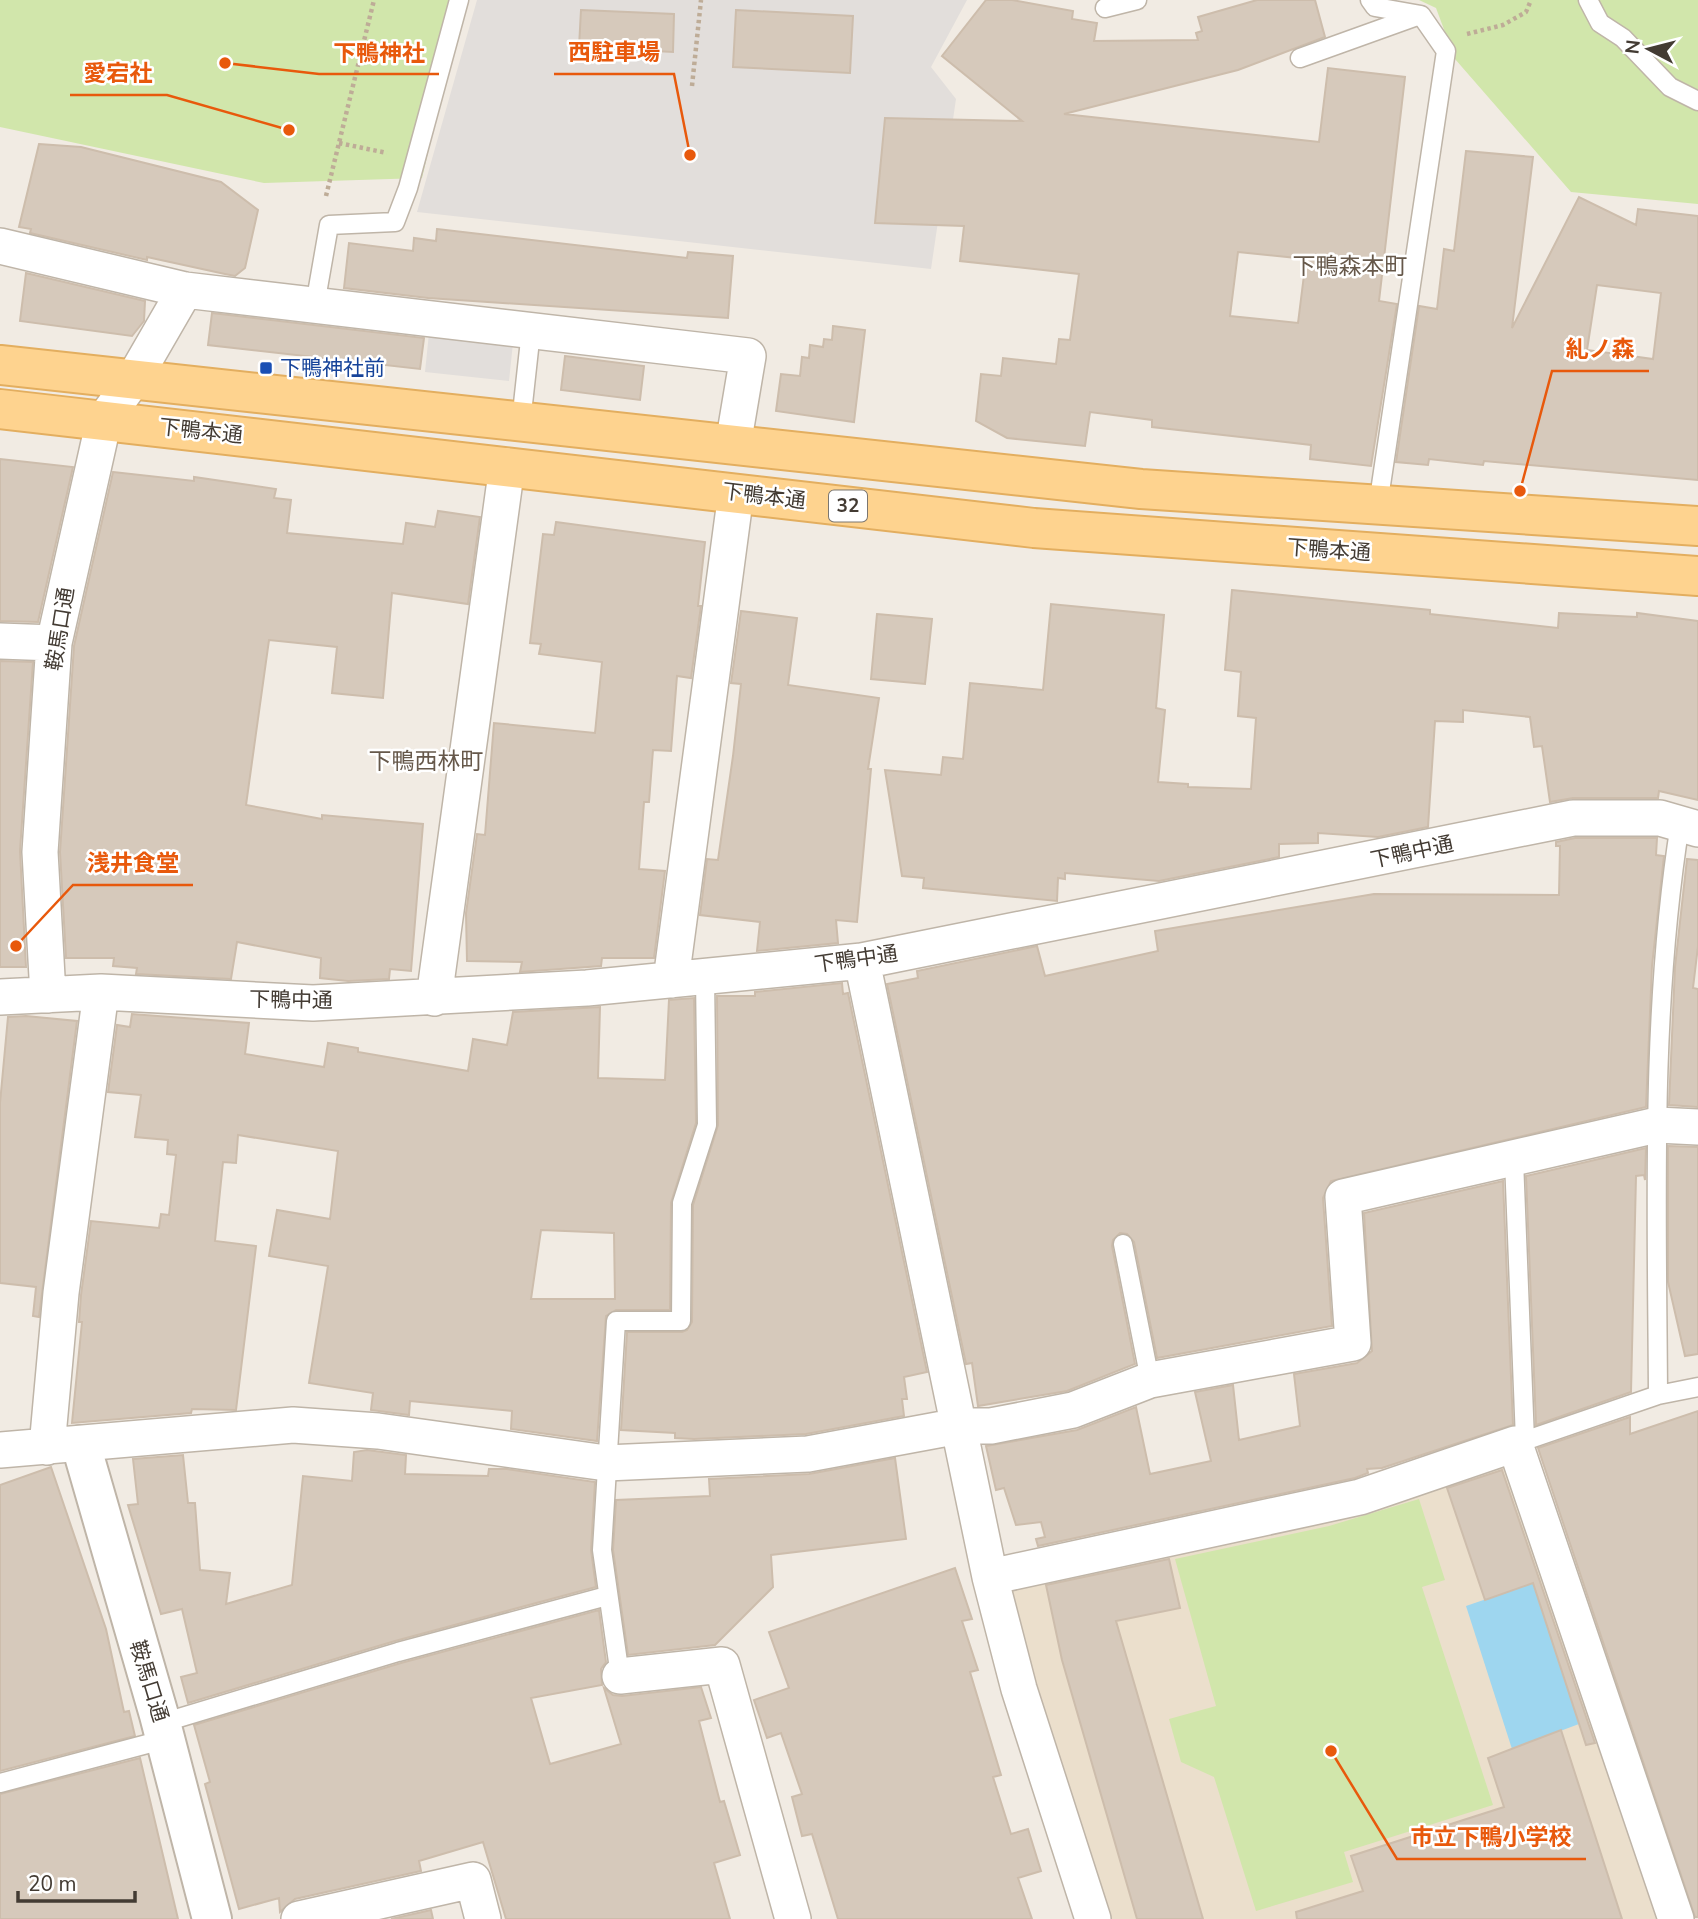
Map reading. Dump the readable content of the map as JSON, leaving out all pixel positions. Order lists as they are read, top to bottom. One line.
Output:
{"streets":{"main road":["下鴨本通","32"],"street":["鞍馬口通","下鴨中通"]},"crossings":[["下鴨本通","鞍馬口通"],["鞍馬口通","下鴨中通"]],"districts":["下鴨森本町","下鴨西林町"],"places":{"other":["下鴨神社","愛宕社","西駐車場","糺ノ森","浅井食堂","市立下鴨小学校"],"transit":["下鴨神社前"]},"scale_bar":"20 m","north":"left"}
